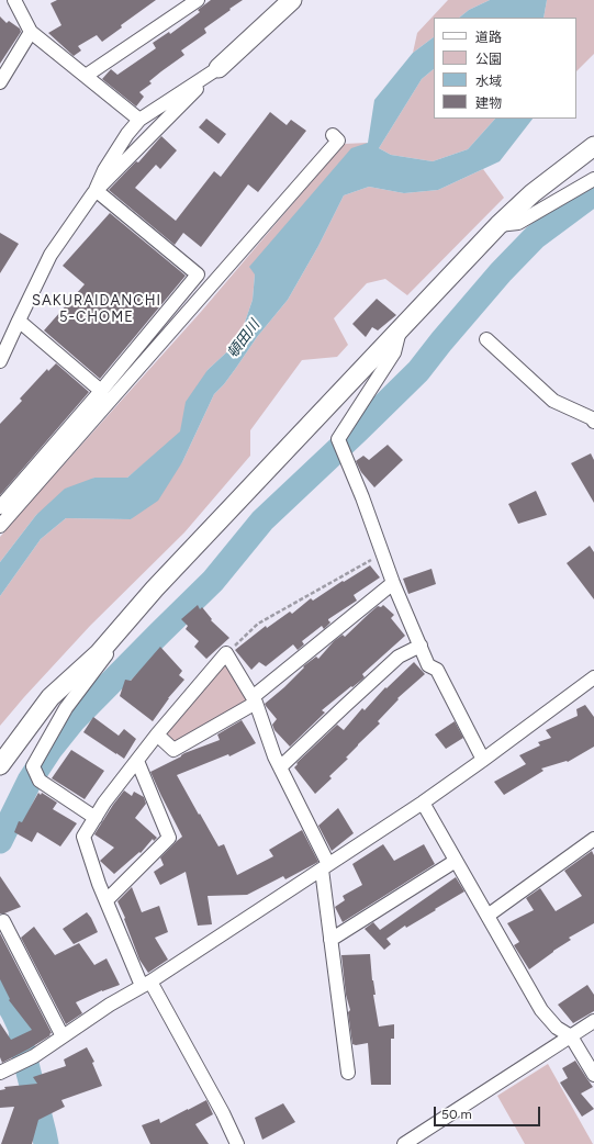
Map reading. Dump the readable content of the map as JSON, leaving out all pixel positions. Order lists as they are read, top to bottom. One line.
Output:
{"districts":["SAKURAIDANCHI 5-CHOME"],"water":["頓田川"],"legend":["道路","公園","水域","建物"],"scale_bar":"50 m"}
